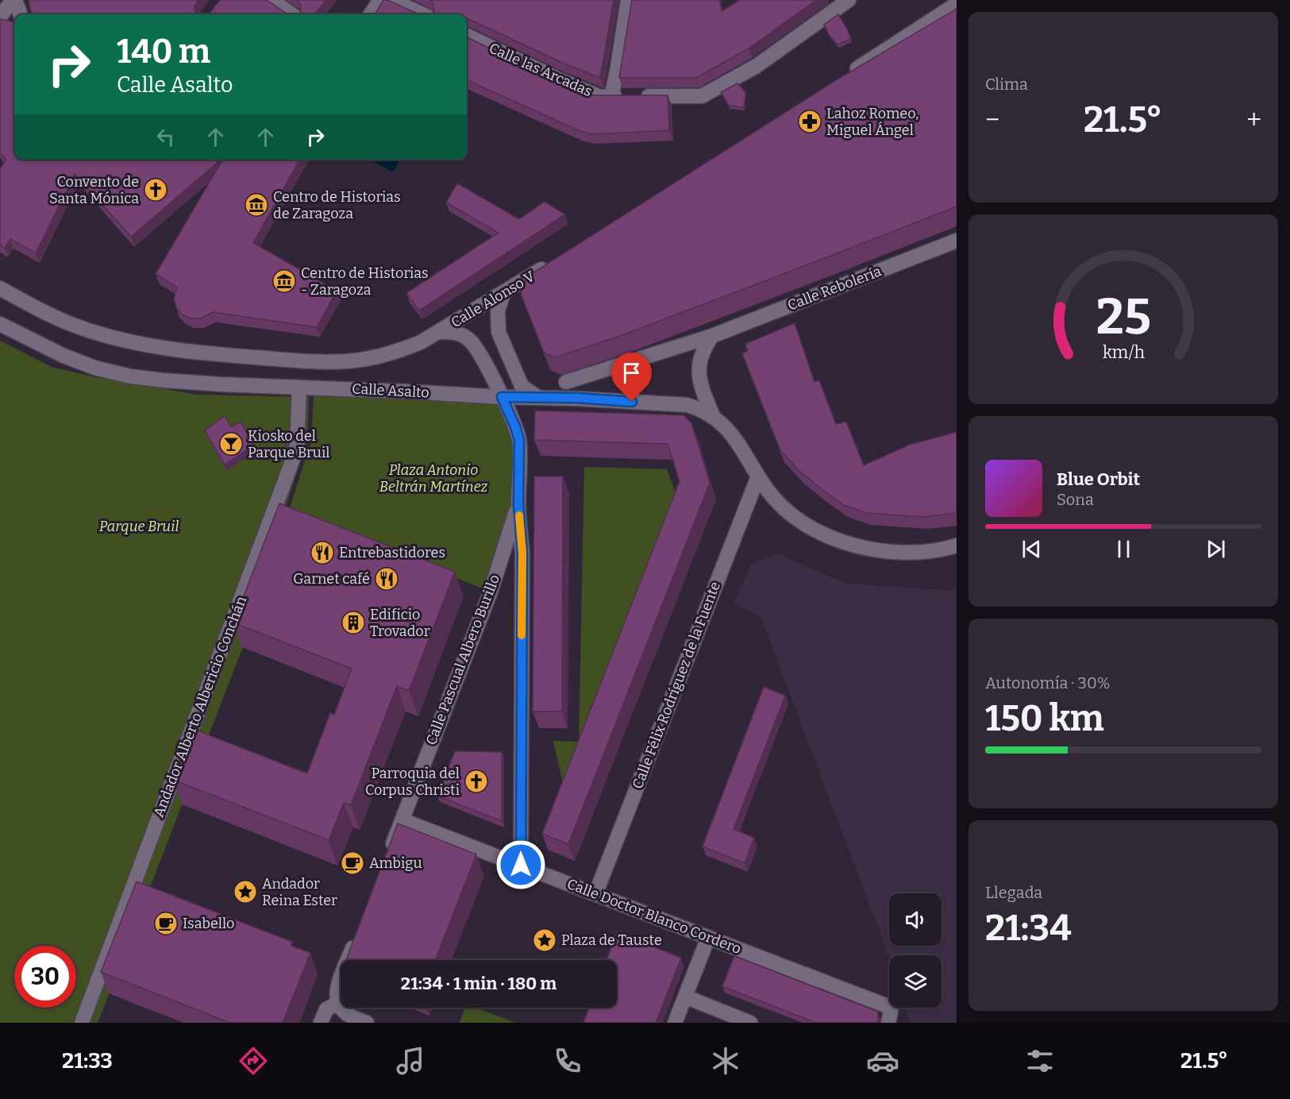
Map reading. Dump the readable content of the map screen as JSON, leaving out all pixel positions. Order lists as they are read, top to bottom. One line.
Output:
{"streets":{"street":["Calle las Arcadas","Calle Rebolería","Calle Alonso V","Calle Asalto","Calle Pascual Albero Burillo","Calle Félix Rodríguez de la Fuente","Andador Alberto Albericio Conchán","Calle Doctor Blanco Cordero"]},"crossings":[["Calle Alonso V","Calle Asalto"],["Calle Asalto","Calle Félix Rodríguez de la Fuente"],["Calle Asalto","Andador Alberto Albericio Conchán"],["Calle Pascual Albero Burillo","Calle Doctor Blanco Cordero"],["Calle Félix Rodríguez de la Fuente","Calle Doctor Blanco Cordero"]],"parks":["Plaza Antonio Beltrán Martínez","Parque Bruil"],"places":{"pharmacy":["Lahoz Romeo, Miguel Ángel"],"church":["Convento de Santa Mónica","Parroquia del Corpus Christi"],"museum":["Centro de Historias de Zaragoza","Centro de Historias - Zaragoza"],"bar":["Kiosko del Parque Bruil"],"restaurant":["Entrebastidores","Garnet café"],"building":["Edificio Trovador"],"cafe":["Ambigu","Isabello"],"place":["Andador Reina Ester","Plaza de Tauste"]},"page":{"tile":["Clima",["Autonomía · 30%","150 km"],["Llegada","21:34"]],"turn":["140 m","Calle Asalto"],"heat":["−","21.5°","+"],"song":["Blue Orbit","Sona"],"limit":"30","trip":"21:34 · 1 min · 180 m","tabs":["21:33","21.5°"],"gauge":["25","km/h"]}}
